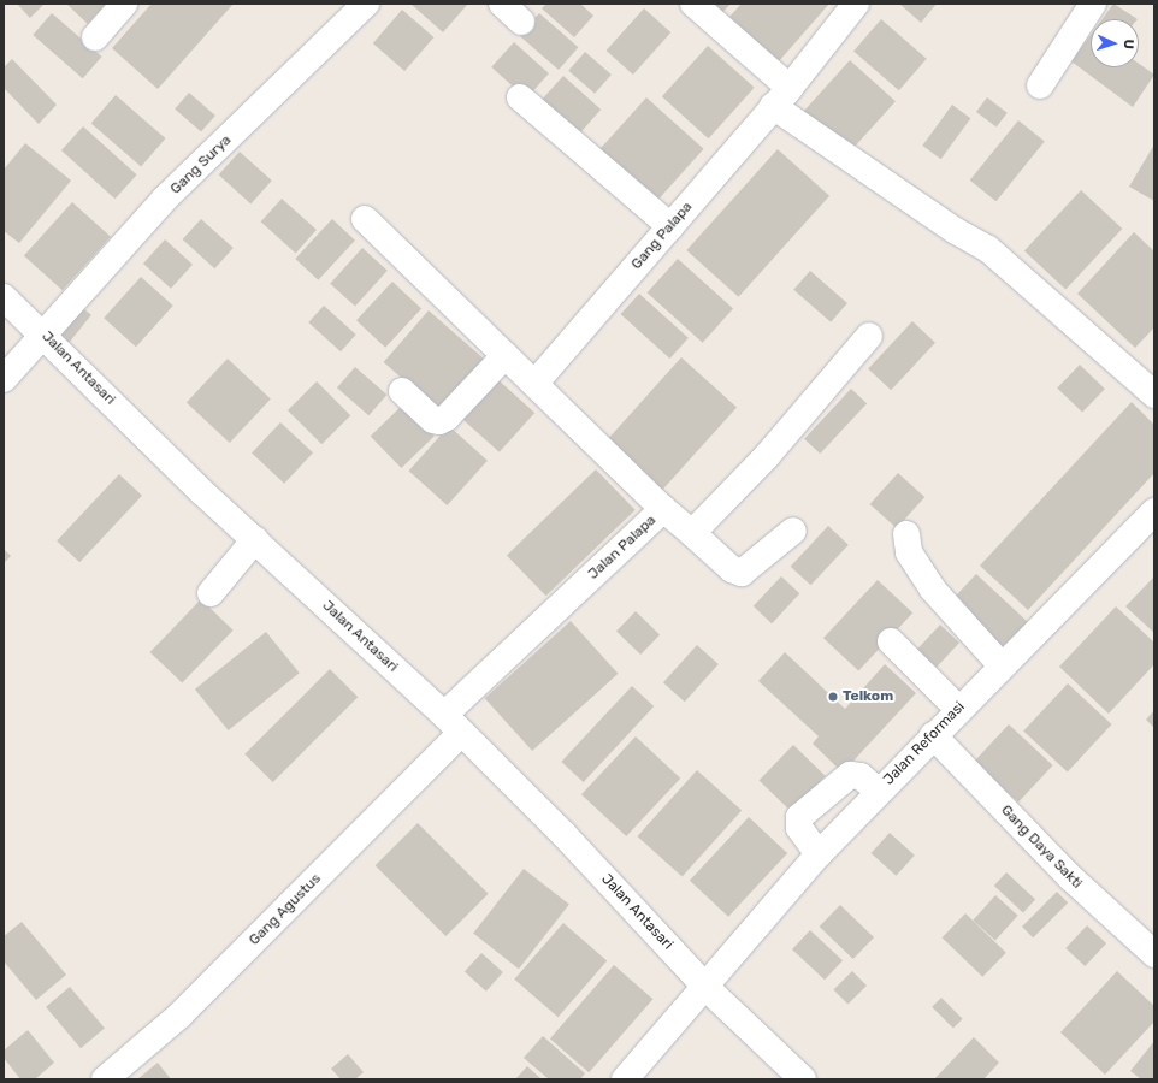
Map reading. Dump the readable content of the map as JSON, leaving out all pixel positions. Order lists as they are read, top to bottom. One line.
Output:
{"streets":{"street":["Gang Surya","Gang Palapa","Jalan Antasari","Jalan Palapa","Jalan Reformasi","Gang Daya Sakti","Gang Agustus"]},"crossings":[["Gang Surya","Jalan Antasari"],["Jalan Antasari","Jalan Palapa"],["Jalan Antasari","Jalan Reformasi"],["Jalan Antasari","Gang Agustus"],["Jalan Palapa","Gang Agustus"],["Jalan Reformasi","Gang Daya Sakti"]],"places":["Telkom"],"north":"right"}
